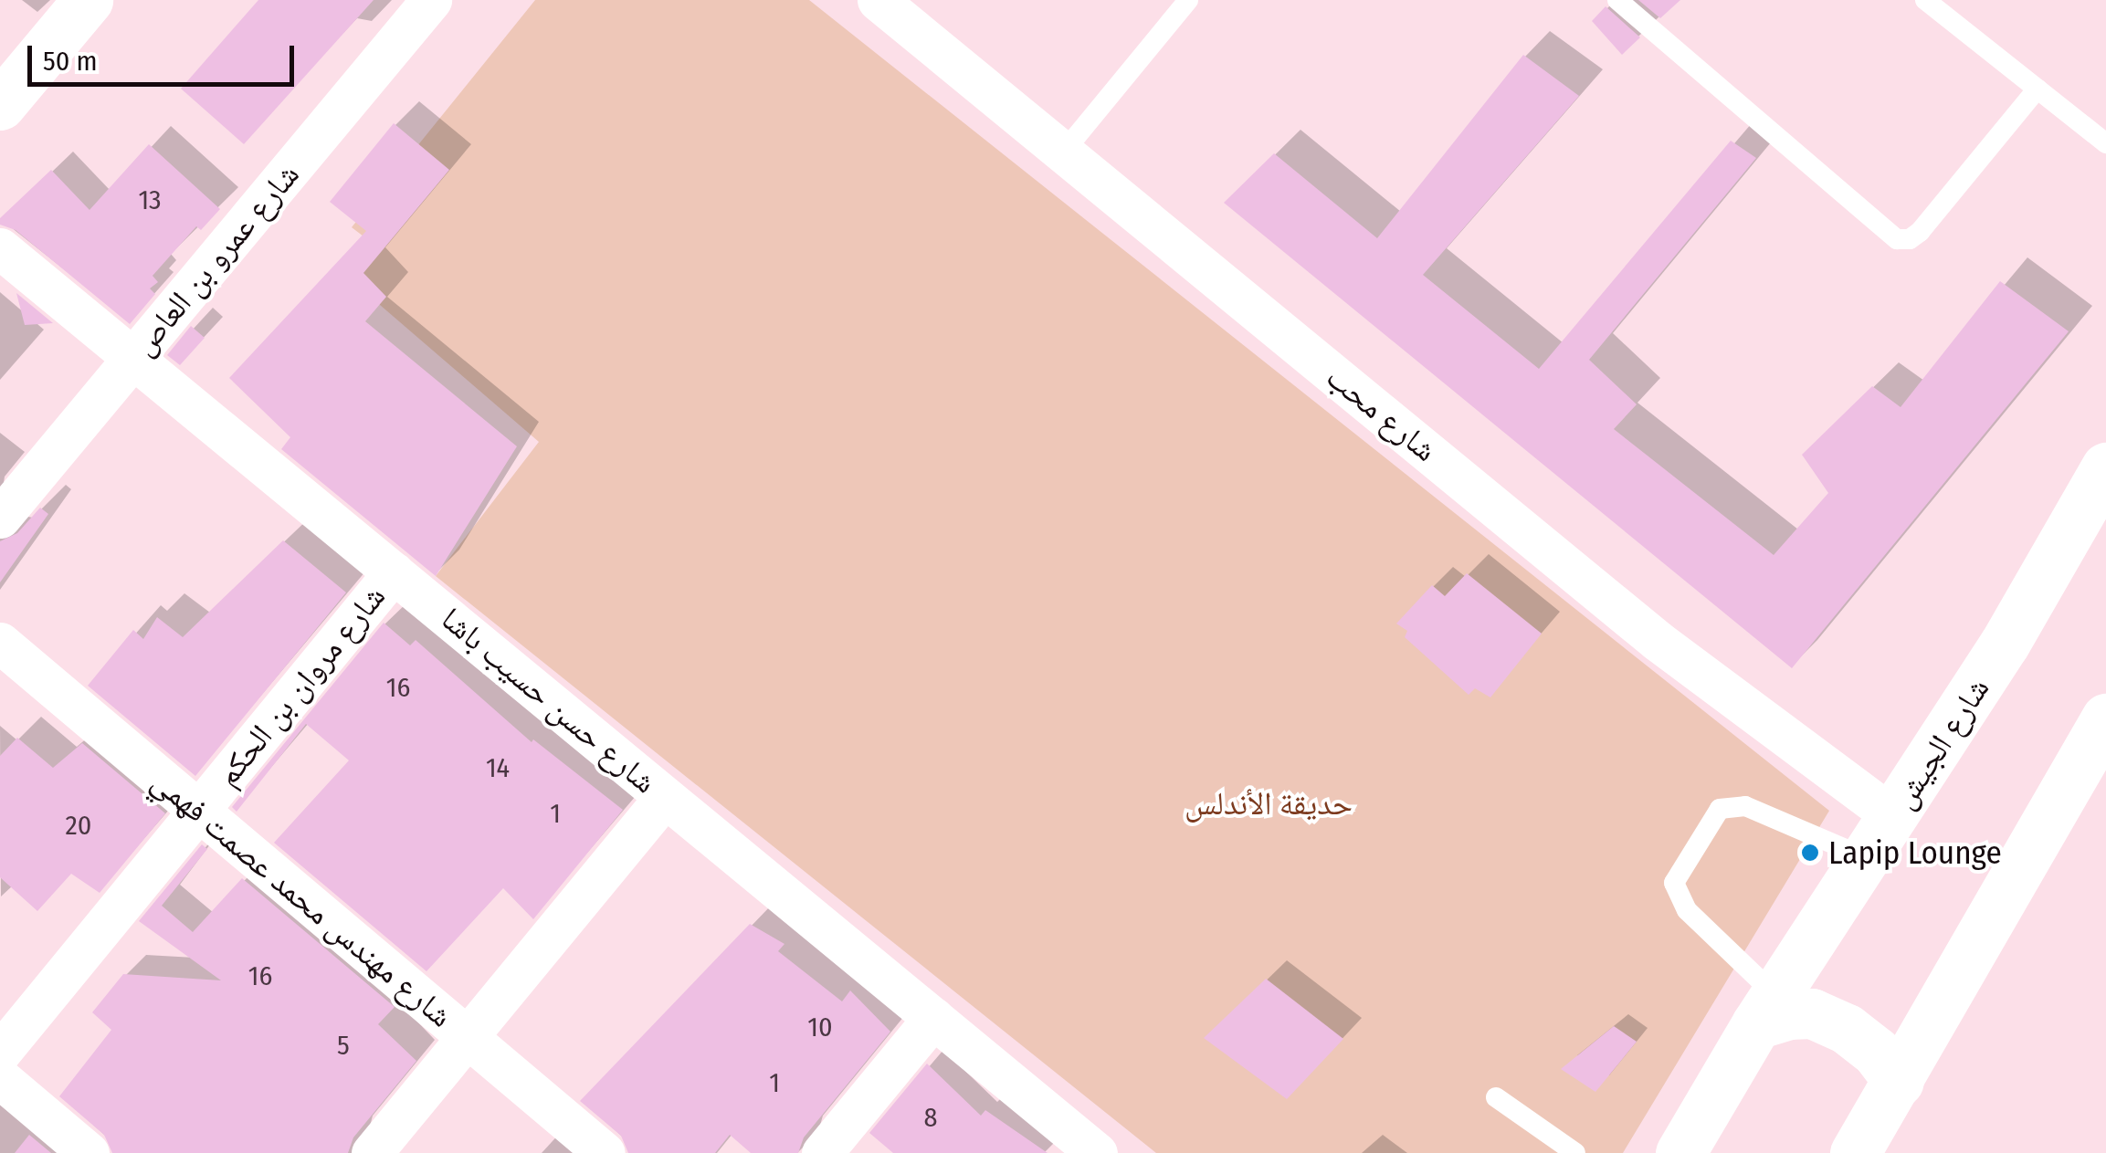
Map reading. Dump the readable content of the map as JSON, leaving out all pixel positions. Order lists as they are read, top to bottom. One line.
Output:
{"streets":{"main road":["شارع الجيش"],"street":["شارع عمرو بن العاص","شارع محب","شارع مروان بن الحكم","شارع حسن حسيب باشا","شارع مهندس محمد عصمت فهمي"]},"crossings":[["شارع عمرو بن العاص","شارع حسن حسيب باشا"],["شارع محب","شارع الجيش"],["شارع مروان بن الحكم","شارع حسن حسيب باشا"],["شارع مروان بن الحكم","شارع مهندس محمد عصمت فهمي"]],"parks":["حديقة الأندلس"],"places":["Lapip Lounge"],"house_numbers":["13","16","14","1","20","16","10","5","1","8"],"scale_bar":"50 m"}
